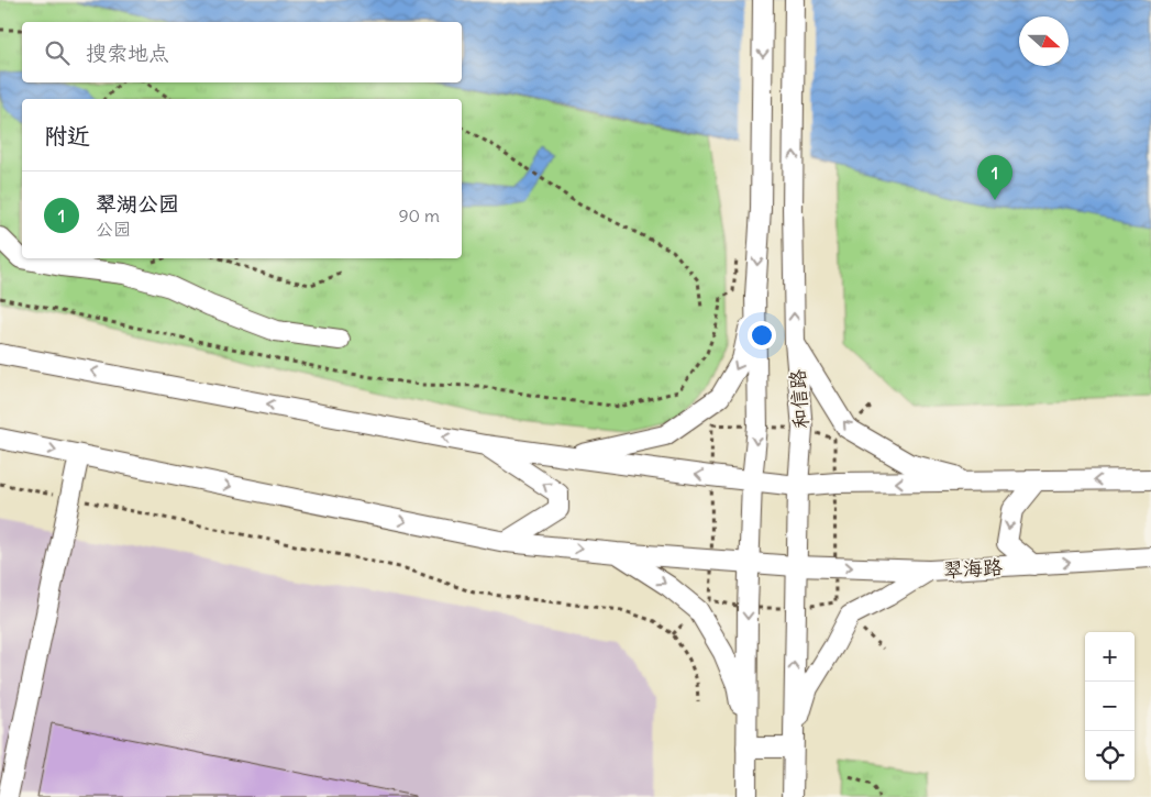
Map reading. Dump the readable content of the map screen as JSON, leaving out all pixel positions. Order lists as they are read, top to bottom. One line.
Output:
{"streets":{"street":["和信路","翠海路"]},"crossings":[["和信路","翠海路"]],"north":"right","page":{"search":"搜索地点","heading":"附近","pins":"1","list":[{"mark":"1","name":"翠湖公园","note":"公园","value":"90 m"}],"map_buttons":["+","−"]}}
